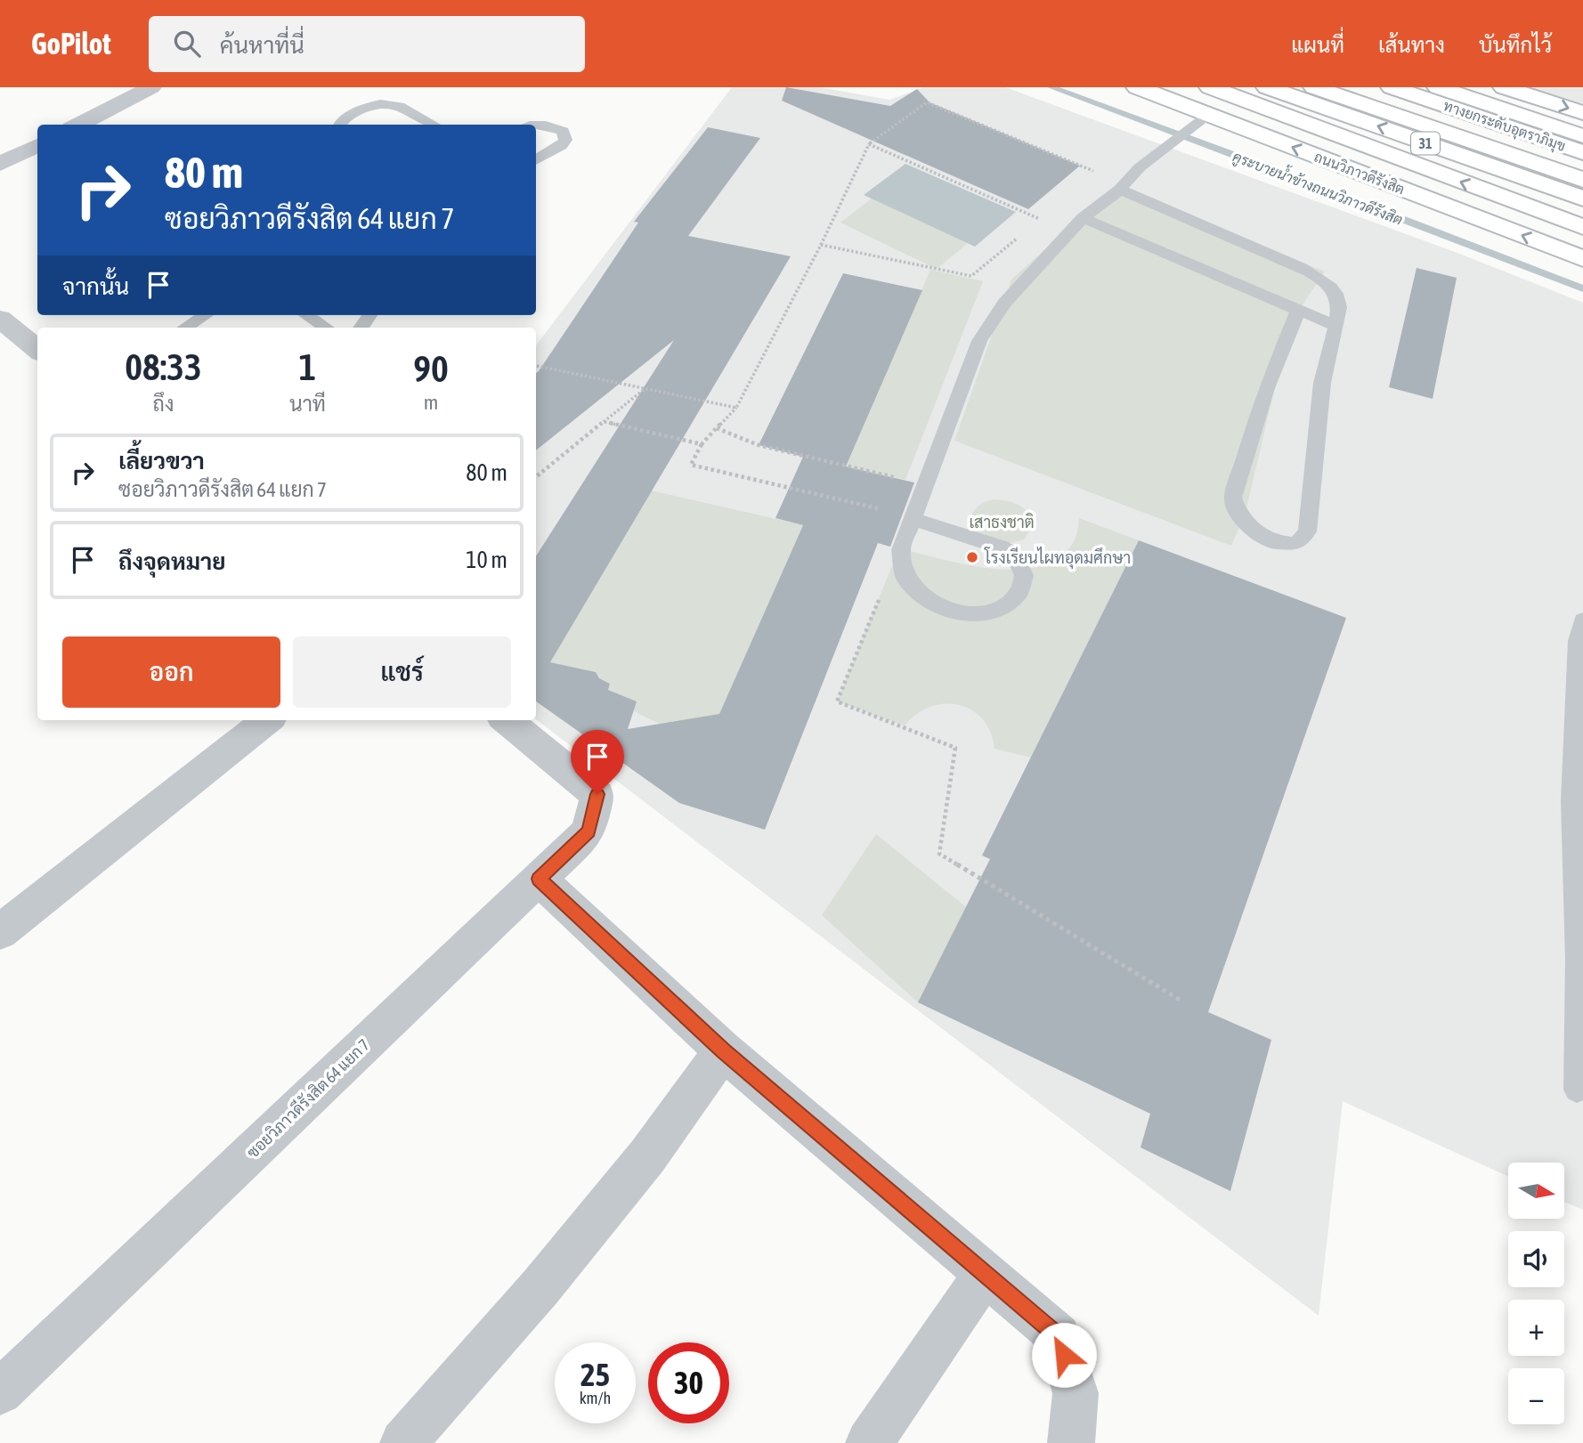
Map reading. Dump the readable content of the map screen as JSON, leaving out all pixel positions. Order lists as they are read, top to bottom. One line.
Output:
{"streets":{"main road":["ทางยกระดับอุตราภิมุข","31","ถนนวิภาวดีรังสิต"],"street":["ซอยวิภาวดีรังสิต 64 แยก 7"]},"water":["คูระบายน้ำข้างถนนวิภาวดีรังสิต"],"parks":["เสาธงชาติ"],"places":["โรงเรียนไผทอุดมศึกษา"],"north":"right","page":{"header":"GoPilot","search":"ค้นหาที่นี่","nav":["แผนที่","เส้นทาง","บันทึกไว้"],"turn":["80 m","ซอยวิภาวดีรังสิต 64 แยก 7"],"then":"จากนั้น","eta":["08:33","ถึง","1","นาที","90","m"],"list":[{"name":"เลี้ยวขวา","note":"ซอยวิภาวดีรังสิต 64 แยก 7","value":"80 m"},{"name":"ถึงจุดหมาย","value":"10 m"}],"buttons":["ออก","แชร์"],"map_buttons":["+","−"],"speed":"25 km/h","limit":"30"}}
